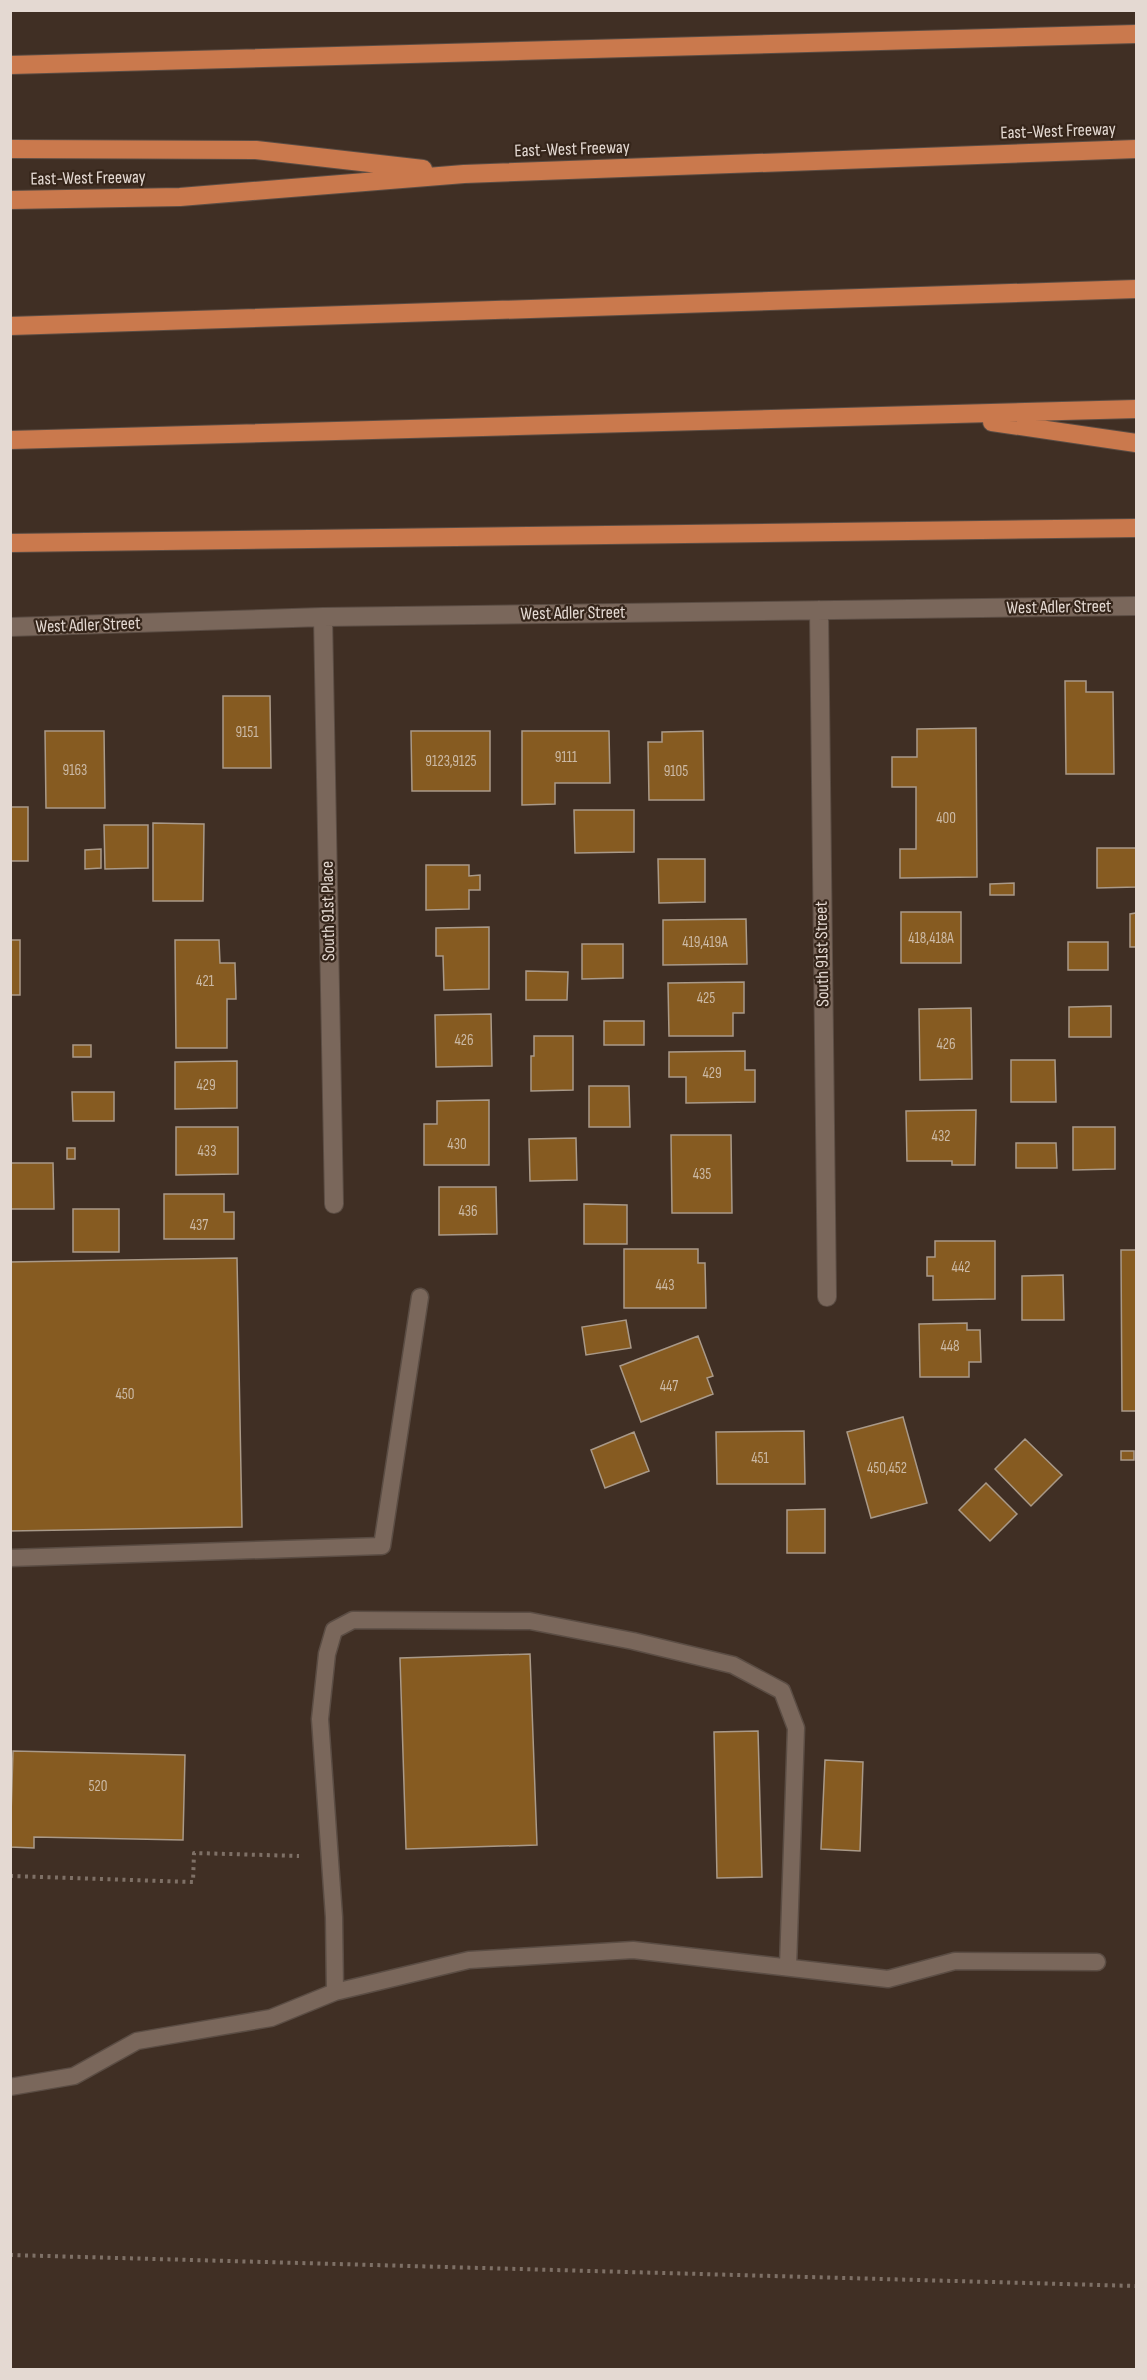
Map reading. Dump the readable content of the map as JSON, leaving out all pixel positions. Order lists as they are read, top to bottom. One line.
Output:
{"streets":{"highway":["East-West Freeway"],"street":["West Adler Street","South 91st Place","South 91st Street"]},"crossings":[["West Adler Street","South 91st Place"],["West Adler Street","South 91st Street"]],"house_numbers":["9151","9111","9123,9125","9163","9105","400","418,418A","419,419A","421","425","426","426","429","429","432","430","433","435","436","437","442","443","448","447","450","451","450,452","520"]}
